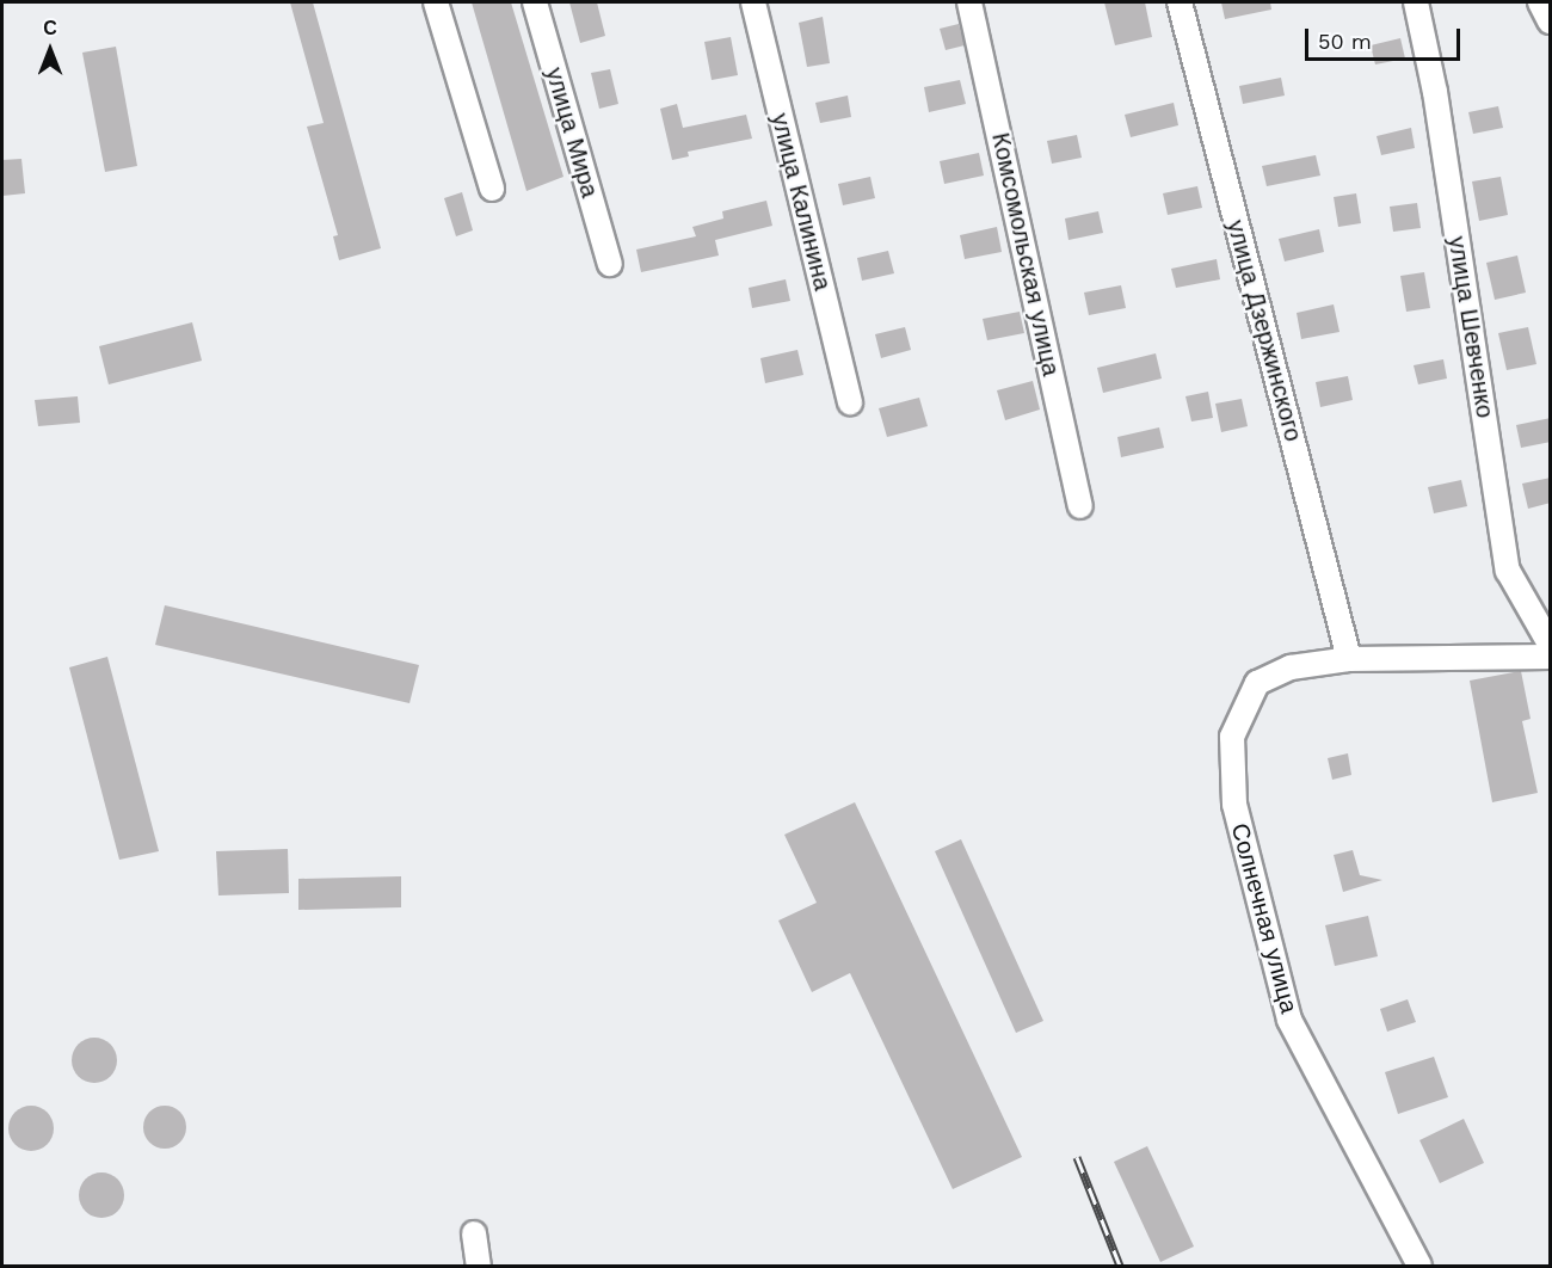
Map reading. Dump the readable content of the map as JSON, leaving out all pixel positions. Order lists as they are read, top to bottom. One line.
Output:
{"streets":{"street":["улица Мира","улица Калинина","Комсомольская улица","улица Шевченко","улица Дзержинского","Солнечная улица"]},"crossings":[["улица Дзержинского","Солнечная улица"]],"scale_bar":"50 m","north":"top"}
